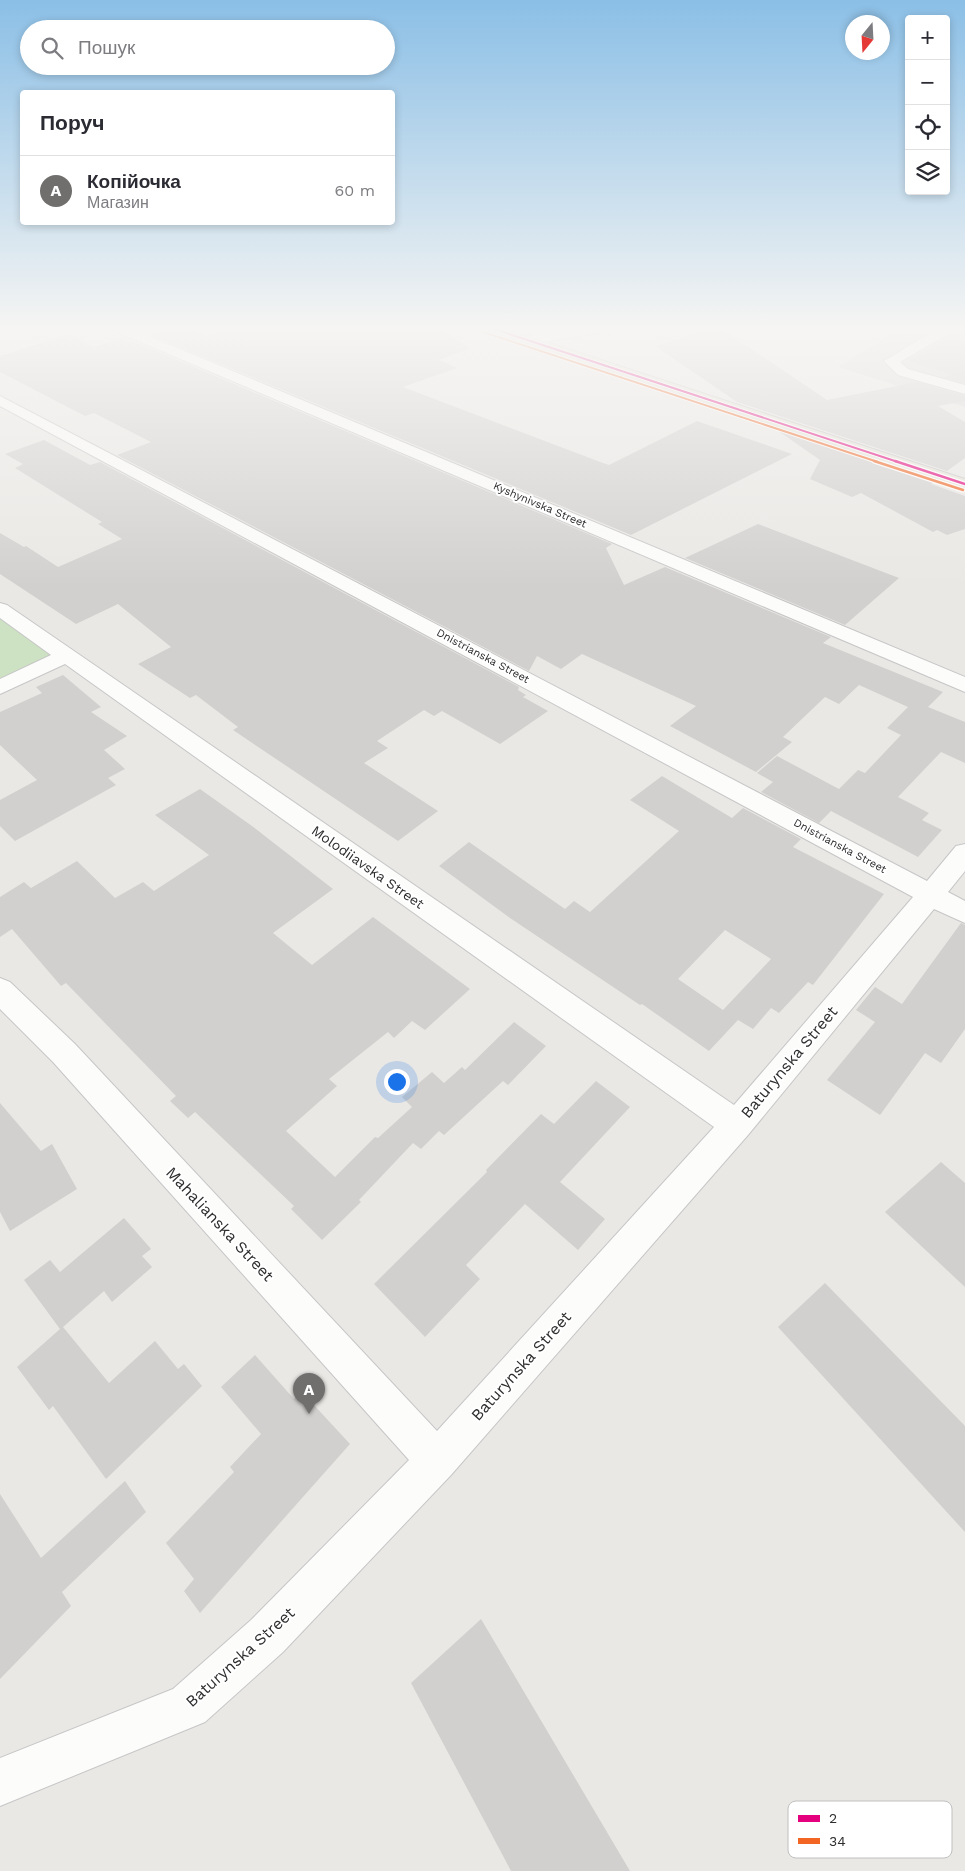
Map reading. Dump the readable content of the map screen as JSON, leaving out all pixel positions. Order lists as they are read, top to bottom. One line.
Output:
{"streets":{"street":["Kyshynivska Street","Dnistrianska Street","Molodiiavska Street","Baturynska Street","Mahalianska Street"]},"crossings":[["Dnistrianska Street","Baturynska Street"],["Molodiiavska Street","Baturynska Street"],["Baturynska Street","Mahalianska Street"]],"lines":["transit line 2","transit line 34"],"legend":["2","34"],"north":"bottom","page":{"map_buttons":["+","−"],"search":"Пошук","heading":"Поруч","list":[{"mark":"A","name":"Копійочка","note":"Магазин","value":"60 m"}],"pins":"A"}}
